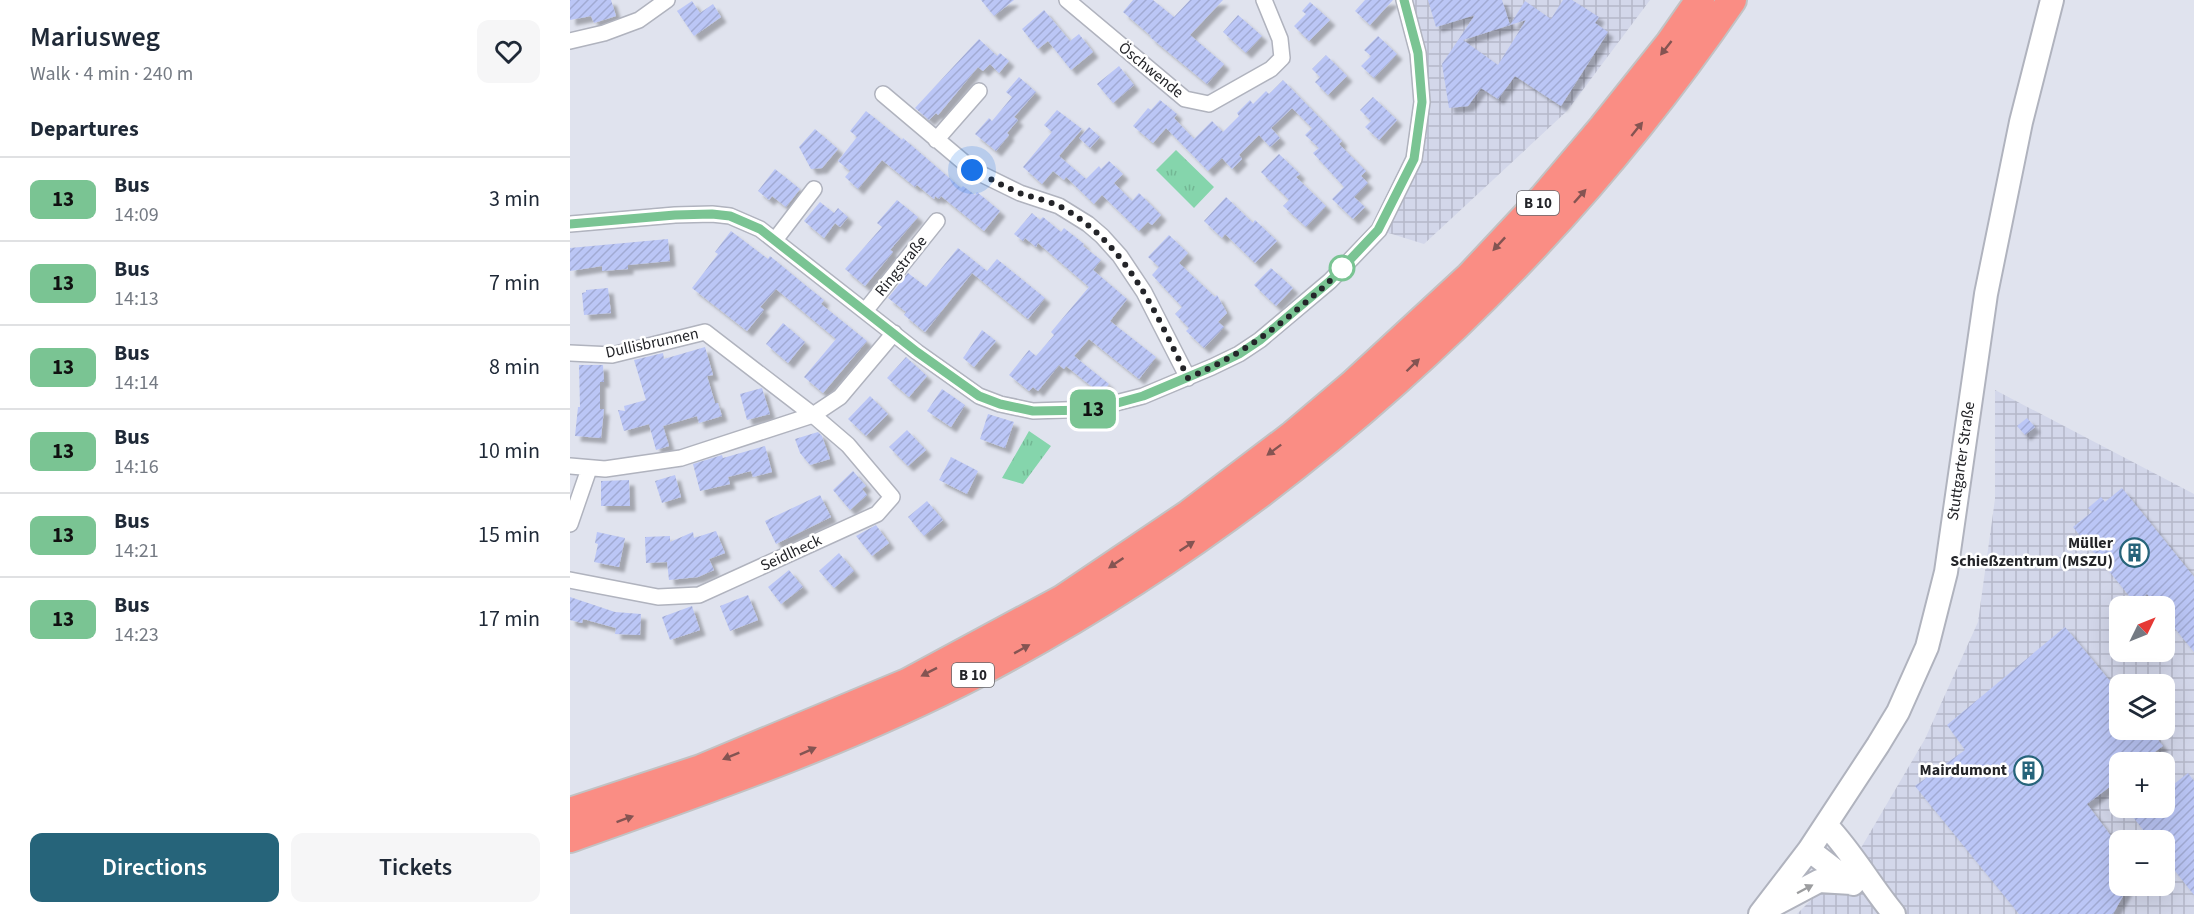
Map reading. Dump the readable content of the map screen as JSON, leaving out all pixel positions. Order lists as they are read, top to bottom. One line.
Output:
{"streets":{"highway":["B 10"],"main road":["Stuttgarter Straße"],"street":["Öschwende","Ringstraße","Dullisbrunnen","Seidlheck"]},"crossings":[["Dullisbrunnen","Seidlheck"]],"places":{"building":["Müller Schießzentrum (MSZU)","Mairdumont"]},"lines":["bus line 13"],"north":"top right","page":{"heading":[["Mariusweg","Walk · 4 min · 240 m"],"Departures"],"on_map":"13","list":[{"mark":"13","name":"Bus","note":"14:09","value":"3 min"},{"mark":"13","name":"Bus","note":"14:13","value":"7 min"},{"mark":"13","name":"Bus","note":"14:14","value":"8 min"},{"mark":"13","name":"Bus","note":"14:16","value":"10 min"},{"mark":"13","name":"Bus","note":"14:21","value":"15 min"},{"mark":"13","name":"Bus","note":"14:23","value":"17 min"}],"map_buttons":["+","−"],"buttons":["Directions","Tickets"]}}
